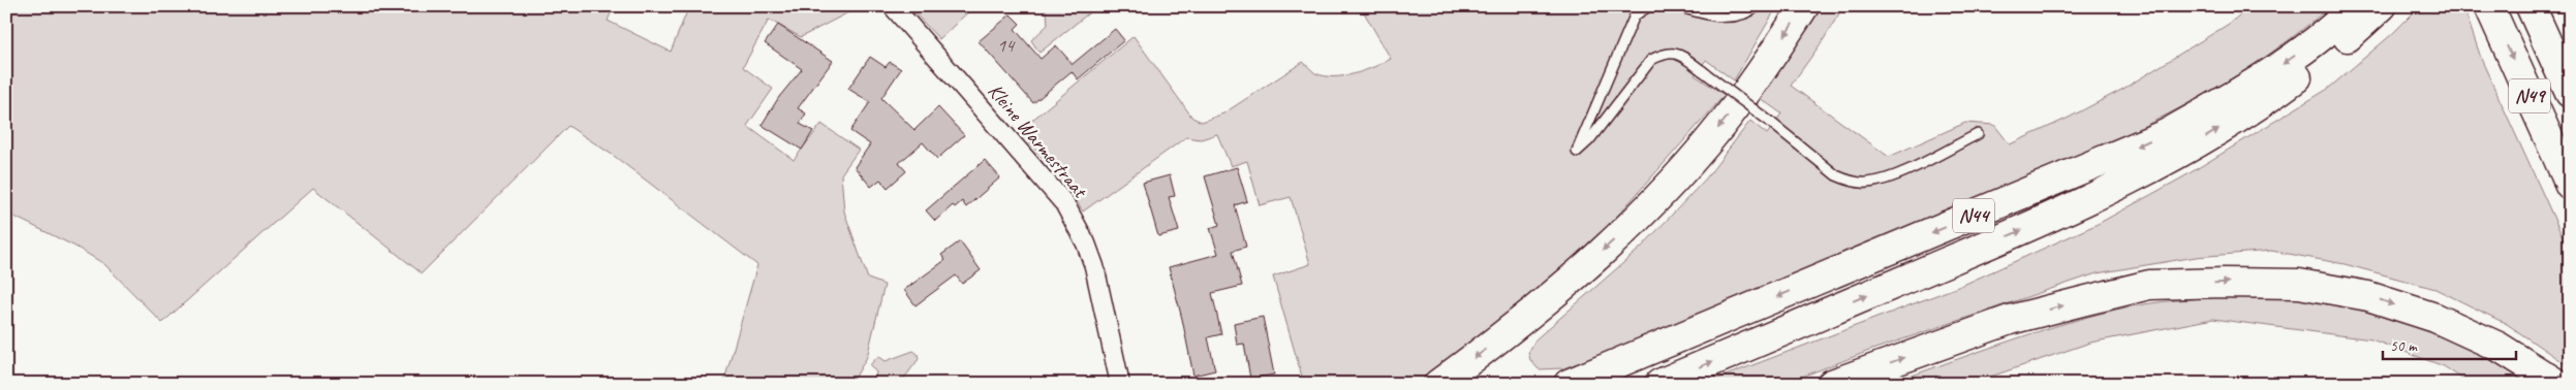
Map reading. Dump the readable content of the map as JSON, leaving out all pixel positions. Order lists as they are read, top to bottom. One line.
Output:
{"streets":{"highway":["N49","N44"],"street":["Kleine Warmestraat"]},"house_numbers":["14"],"scale_bar":"50 m"}
